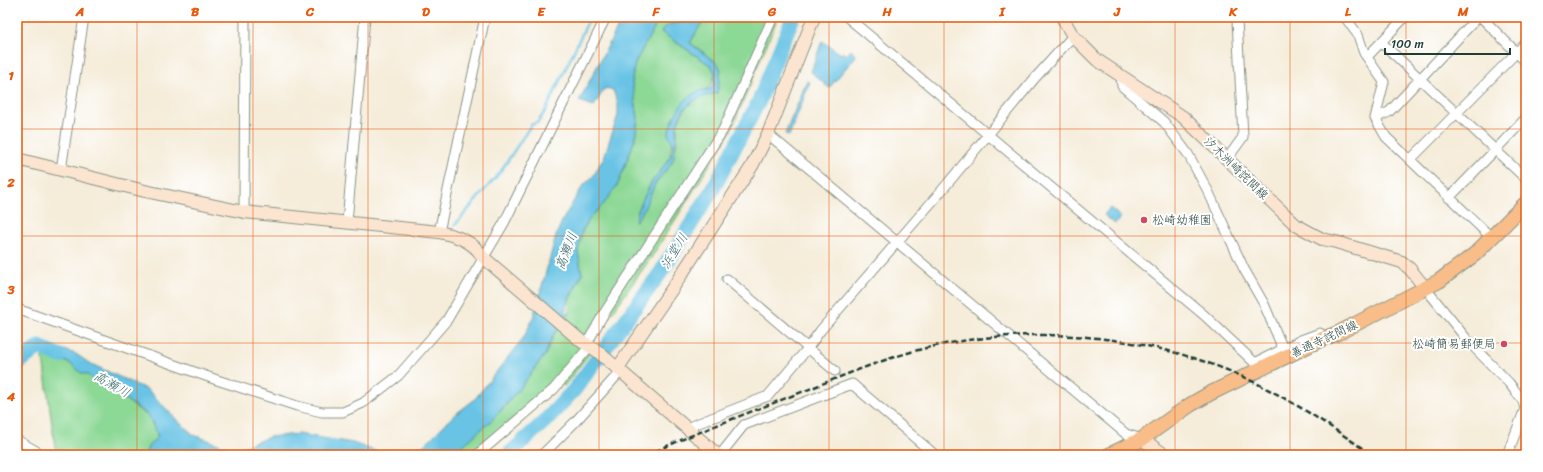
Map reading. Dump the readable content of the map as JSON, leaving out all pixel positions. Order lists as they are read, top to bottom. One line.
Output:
{"streets":{"main road":["善通寺詫間線"],"street":["汐木洲崎詫間線"]},"crossings":[["汐木洲崎詫間線","善通寺詫間線"]],"water":["高瀬川","浜堂川"],"places":["松崎幼稚園","松崎簡易郵便局"],"scale_bar":"100 m","grid":{"columns":["A","B","C","D","E","F","G","H","I","J","K","L","M"],"rows":["1","2","3","4"]}}
